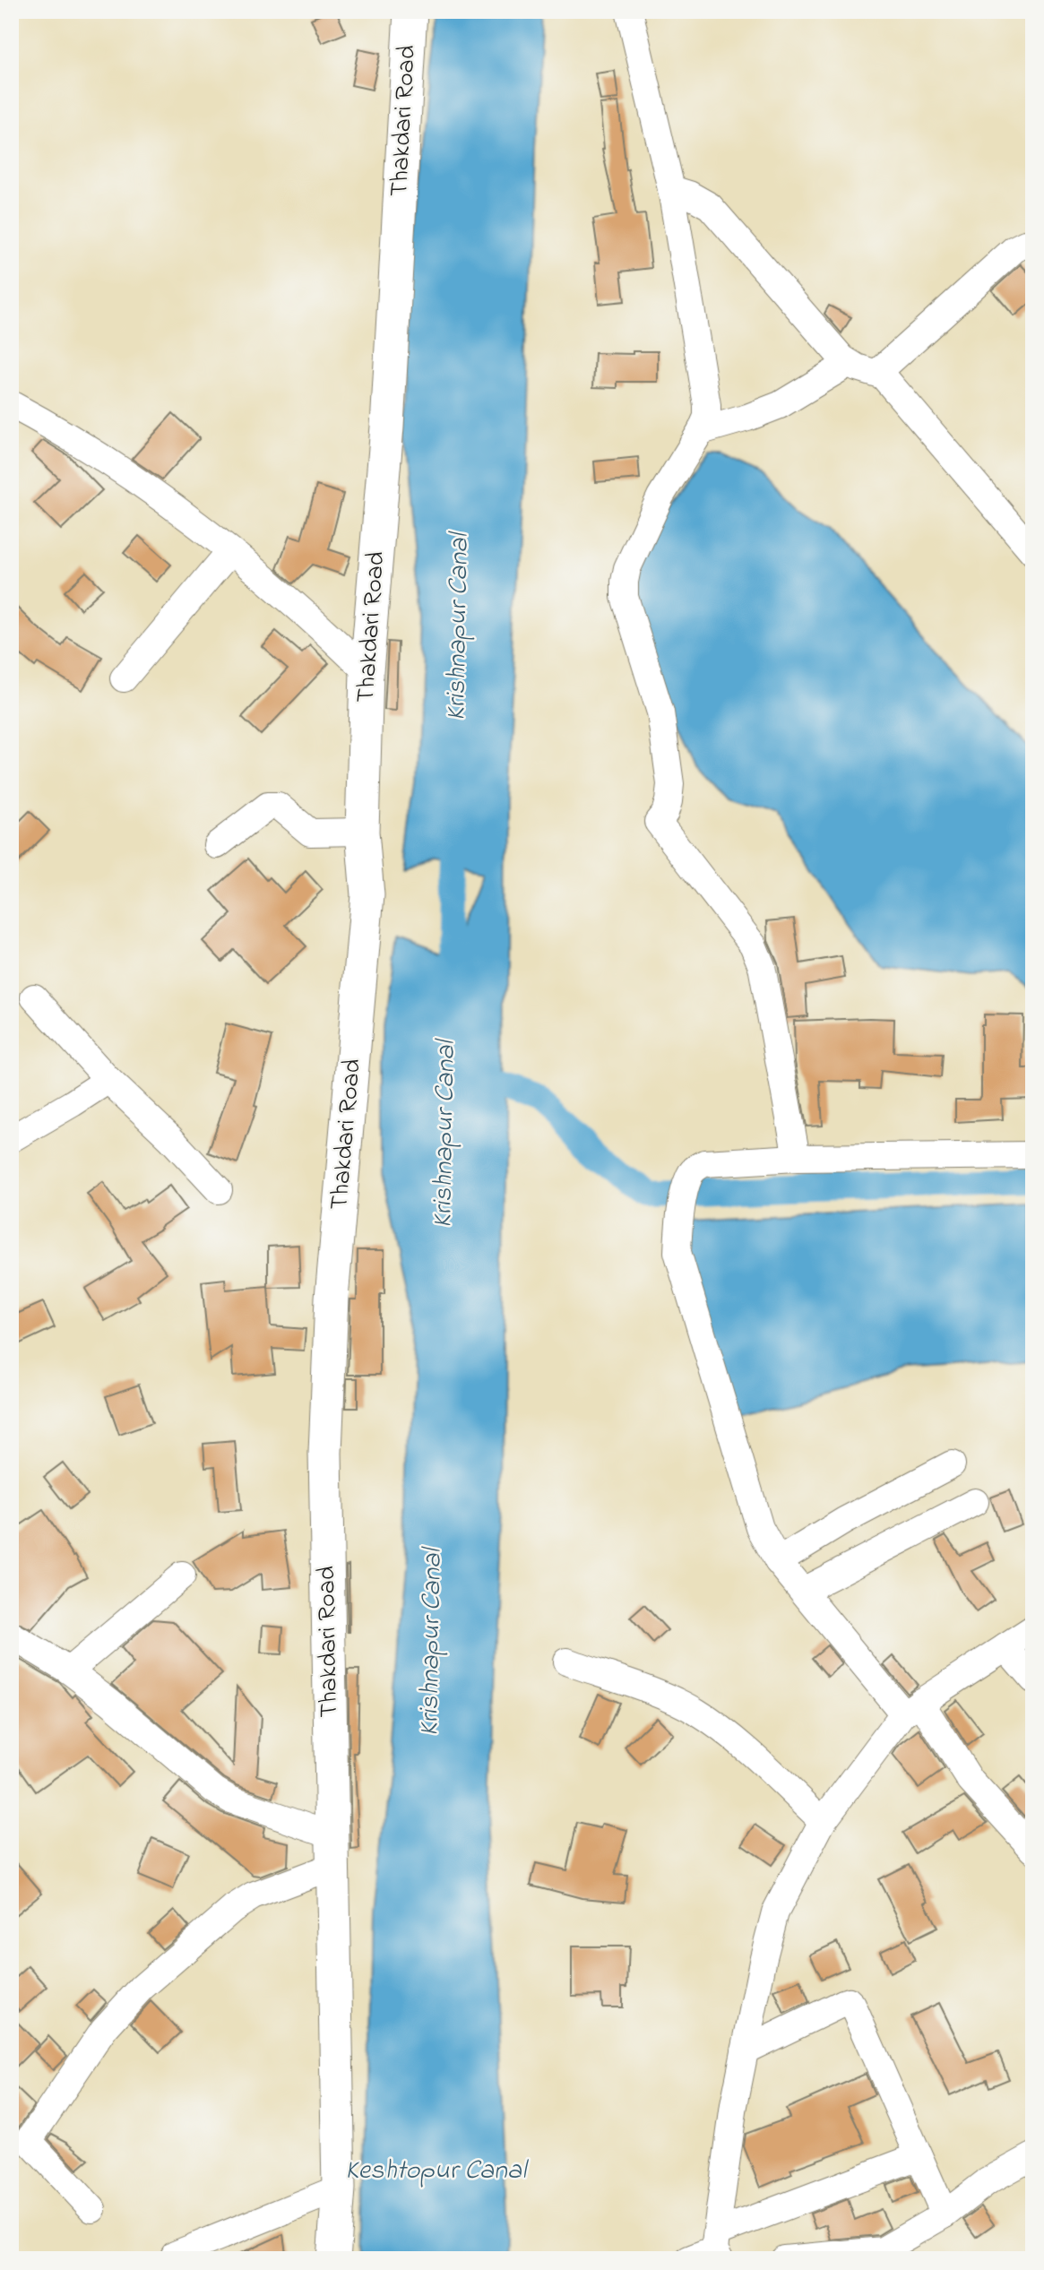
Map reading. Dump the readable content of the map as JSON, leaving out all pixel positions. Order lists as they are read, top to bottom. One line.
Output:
{"streets":{"street":["Thakdari Road"]},"water":["Krishnapur Canal","Keshtopur Canal"]}
